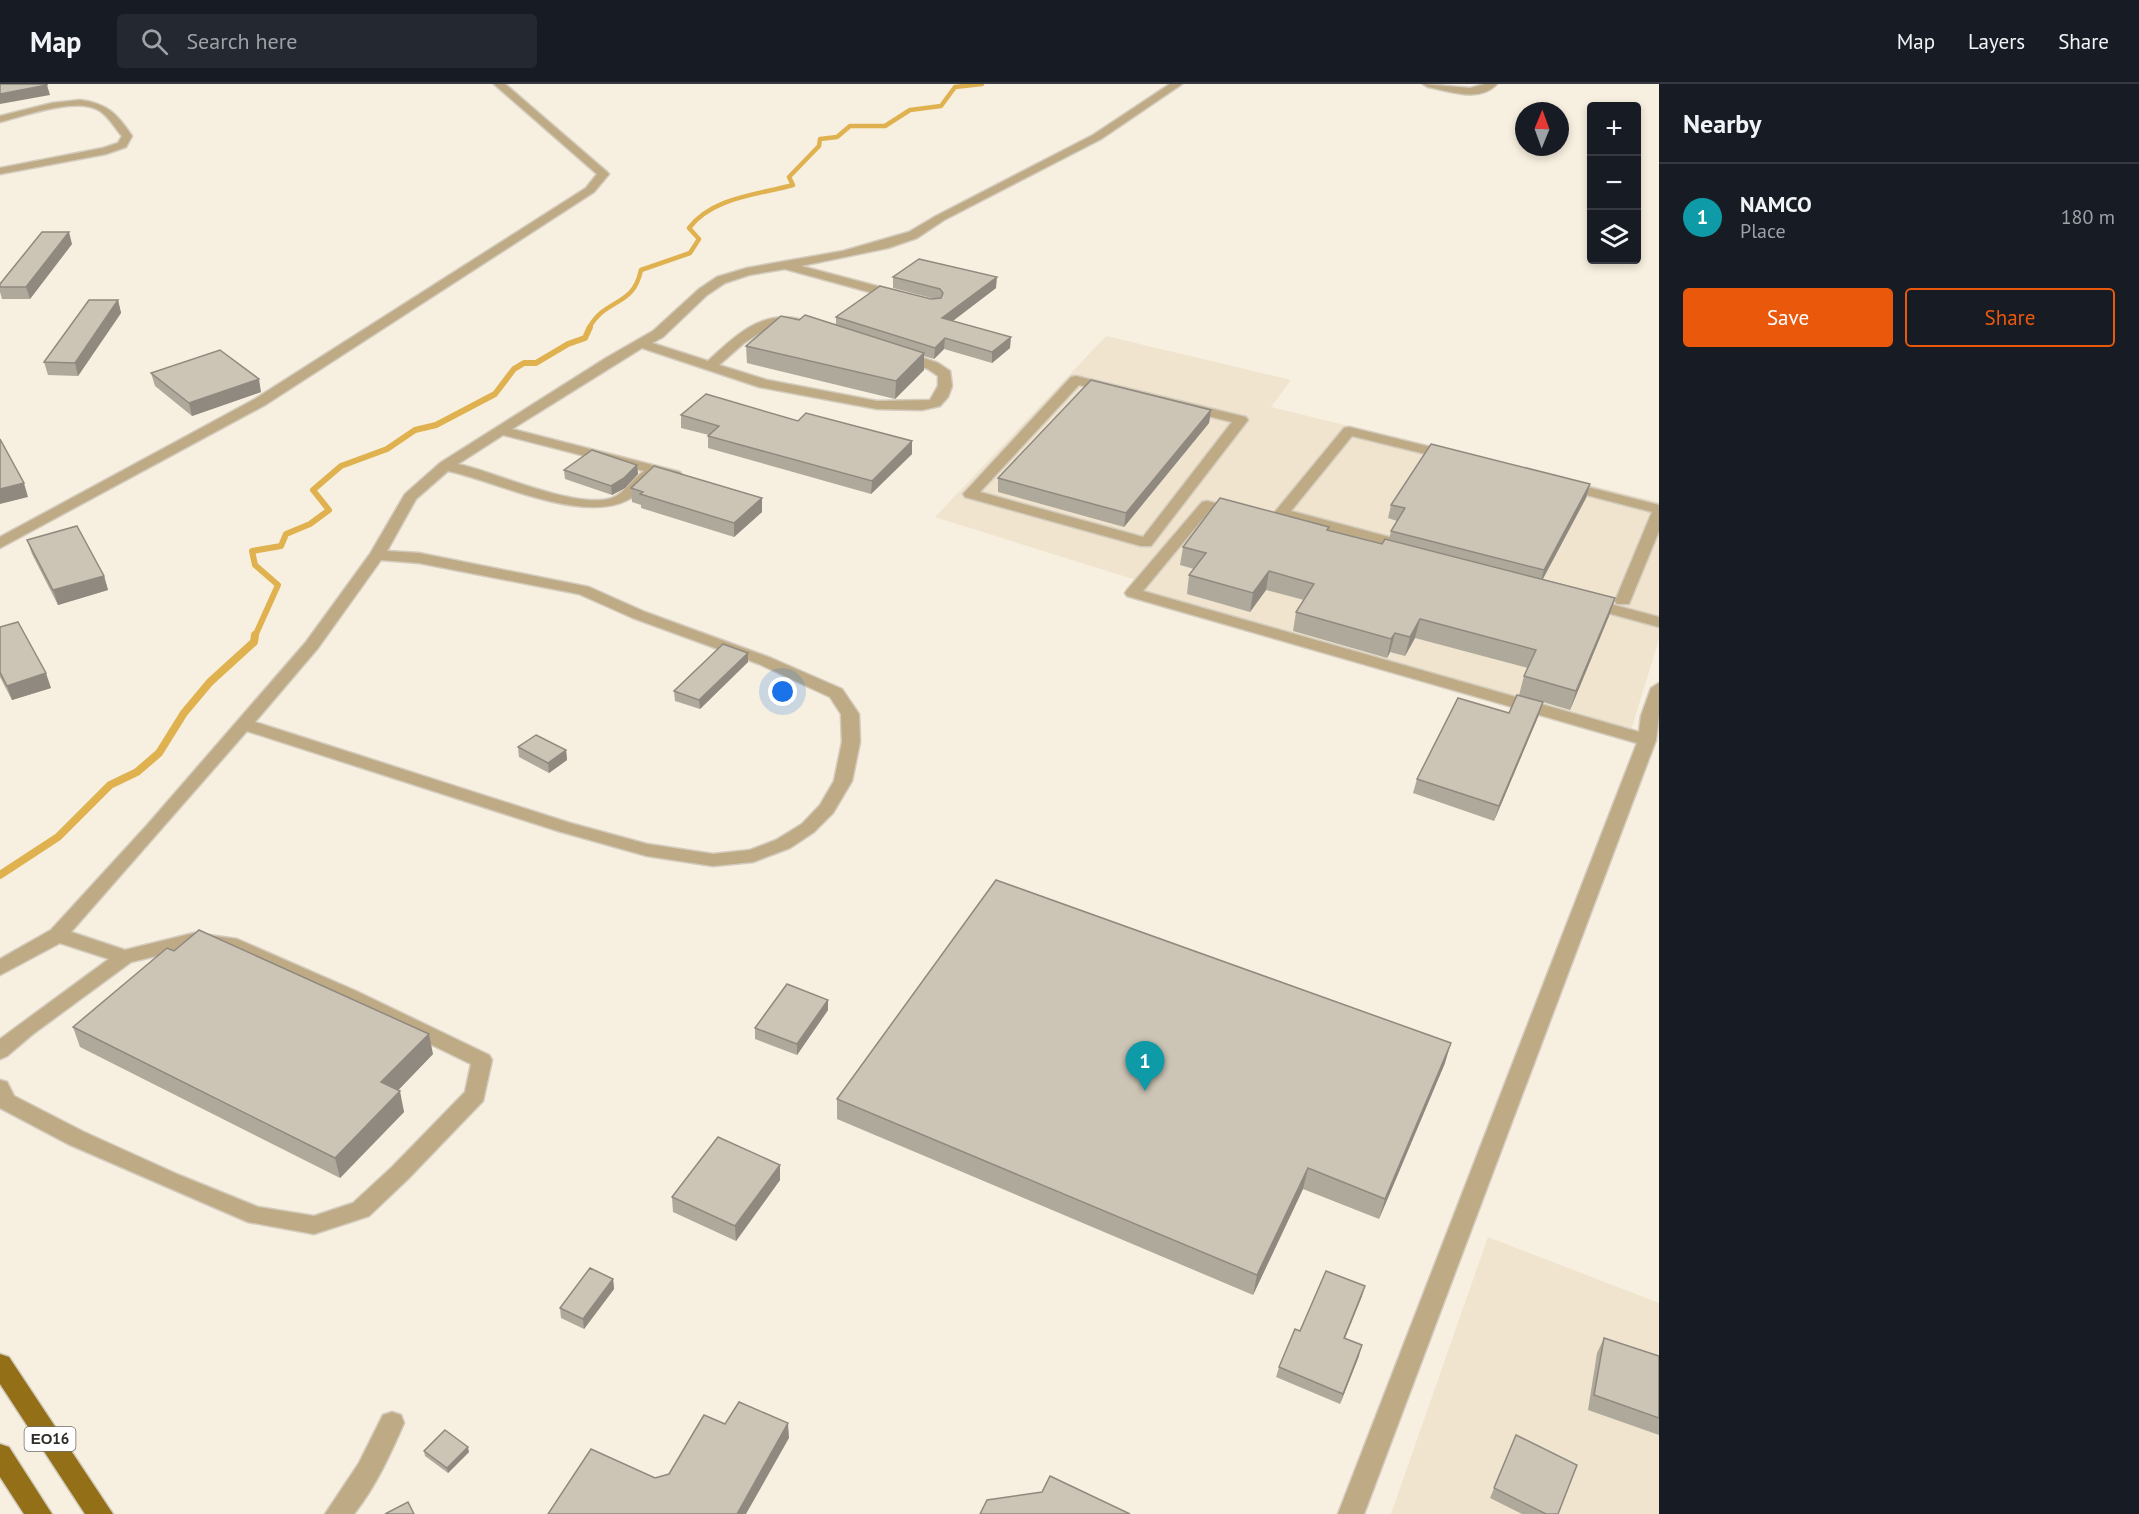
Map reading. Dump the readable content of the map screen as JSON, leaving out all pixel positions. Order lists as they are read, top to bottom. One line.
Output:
{"streets":{"main road":["ΕΟ16"]},"north":"top","page":{"header":"Map","search":"Search here","nav":["Map","Layers","Share"],"heading":"Nearby","map_buttons":["+","−"],"list":[{"mark":"1","name":"NAMCO","note":"Place","value":"180 m"}],"buttons":["Save","Share"],"pins":"1"}}
